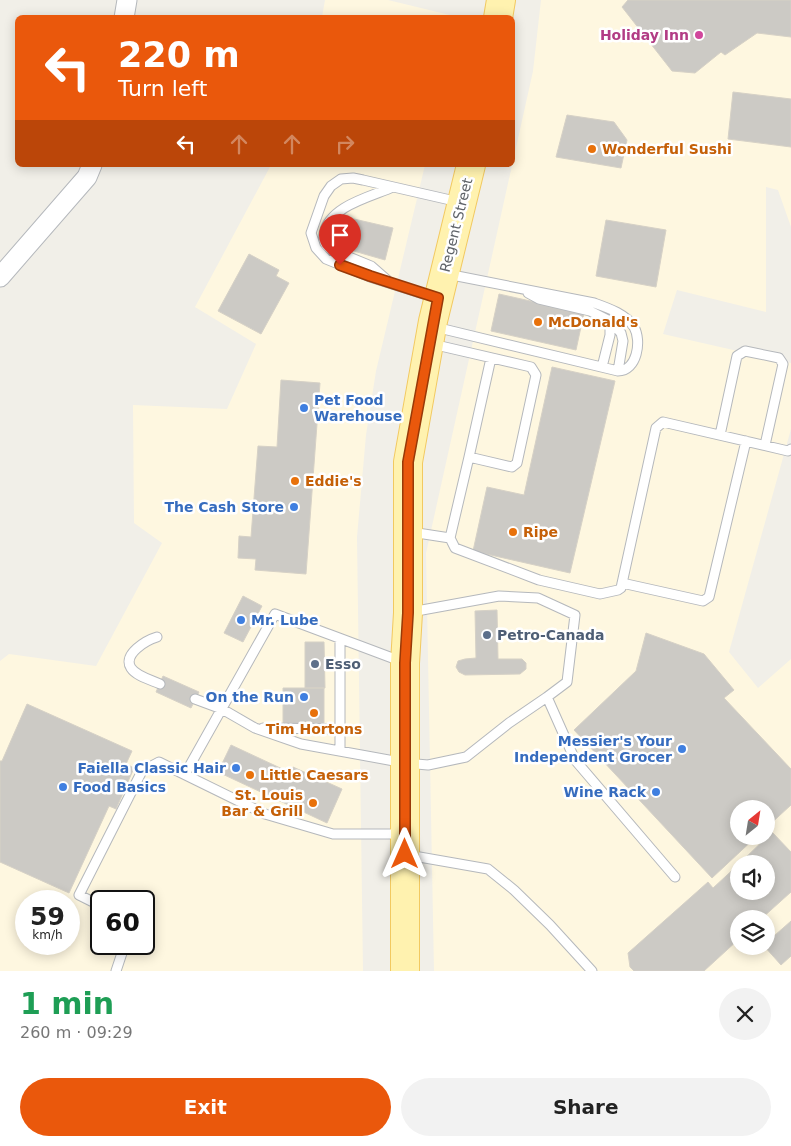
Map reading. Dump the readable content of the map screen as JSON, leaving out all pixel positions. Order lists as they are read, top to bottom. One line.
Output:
{"streets":{"main road":["Regent Street"]},"places":["Holiday Inn","Wonderful Sushi","McDonald's","Pet Food Warehouse","Eddie's","The Cash Store","Ripe","Mr. Lube","Petro-Canada","Esso","On the Run","Tim Hortons","Messier's Your Independent Grocer","Faiella Classic Hair","Little Caesars","Food Basics","Wine Rack","St. Louis Bar & Grill"],"north":"top right","page":{"turn":["220 m","Turn left"],"speed":"59 km/h","limit":"60","heading":["1 min","260 m · 09:29"],"buttons":["Exit","Share"]}}
